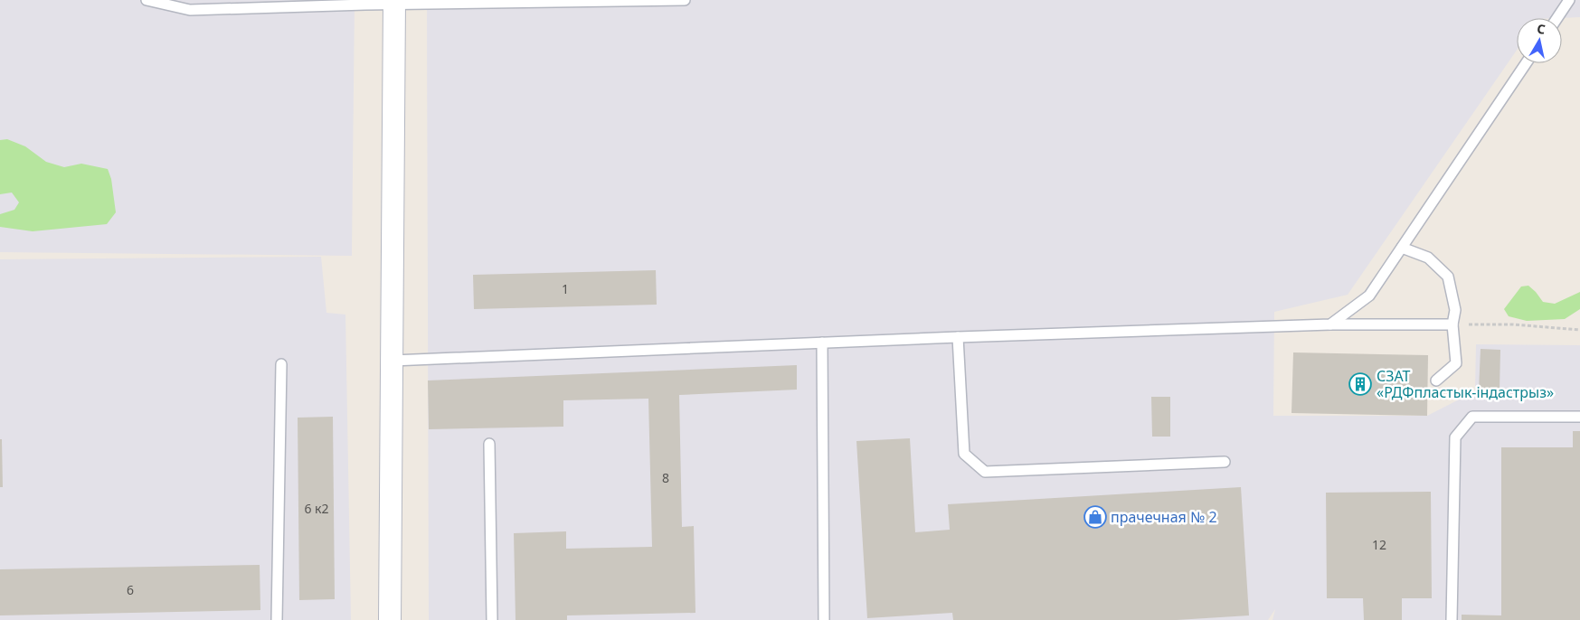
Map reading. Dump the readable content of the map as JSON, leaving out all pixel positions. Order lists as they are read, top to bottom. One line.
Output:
{"places":{"building":["СЗАТ «РДФпластык-індастрыз»"],"shop":["прачечная № 2"]},"house_numbers":["1","8","6 к2","12","6"],"north":"top"}
